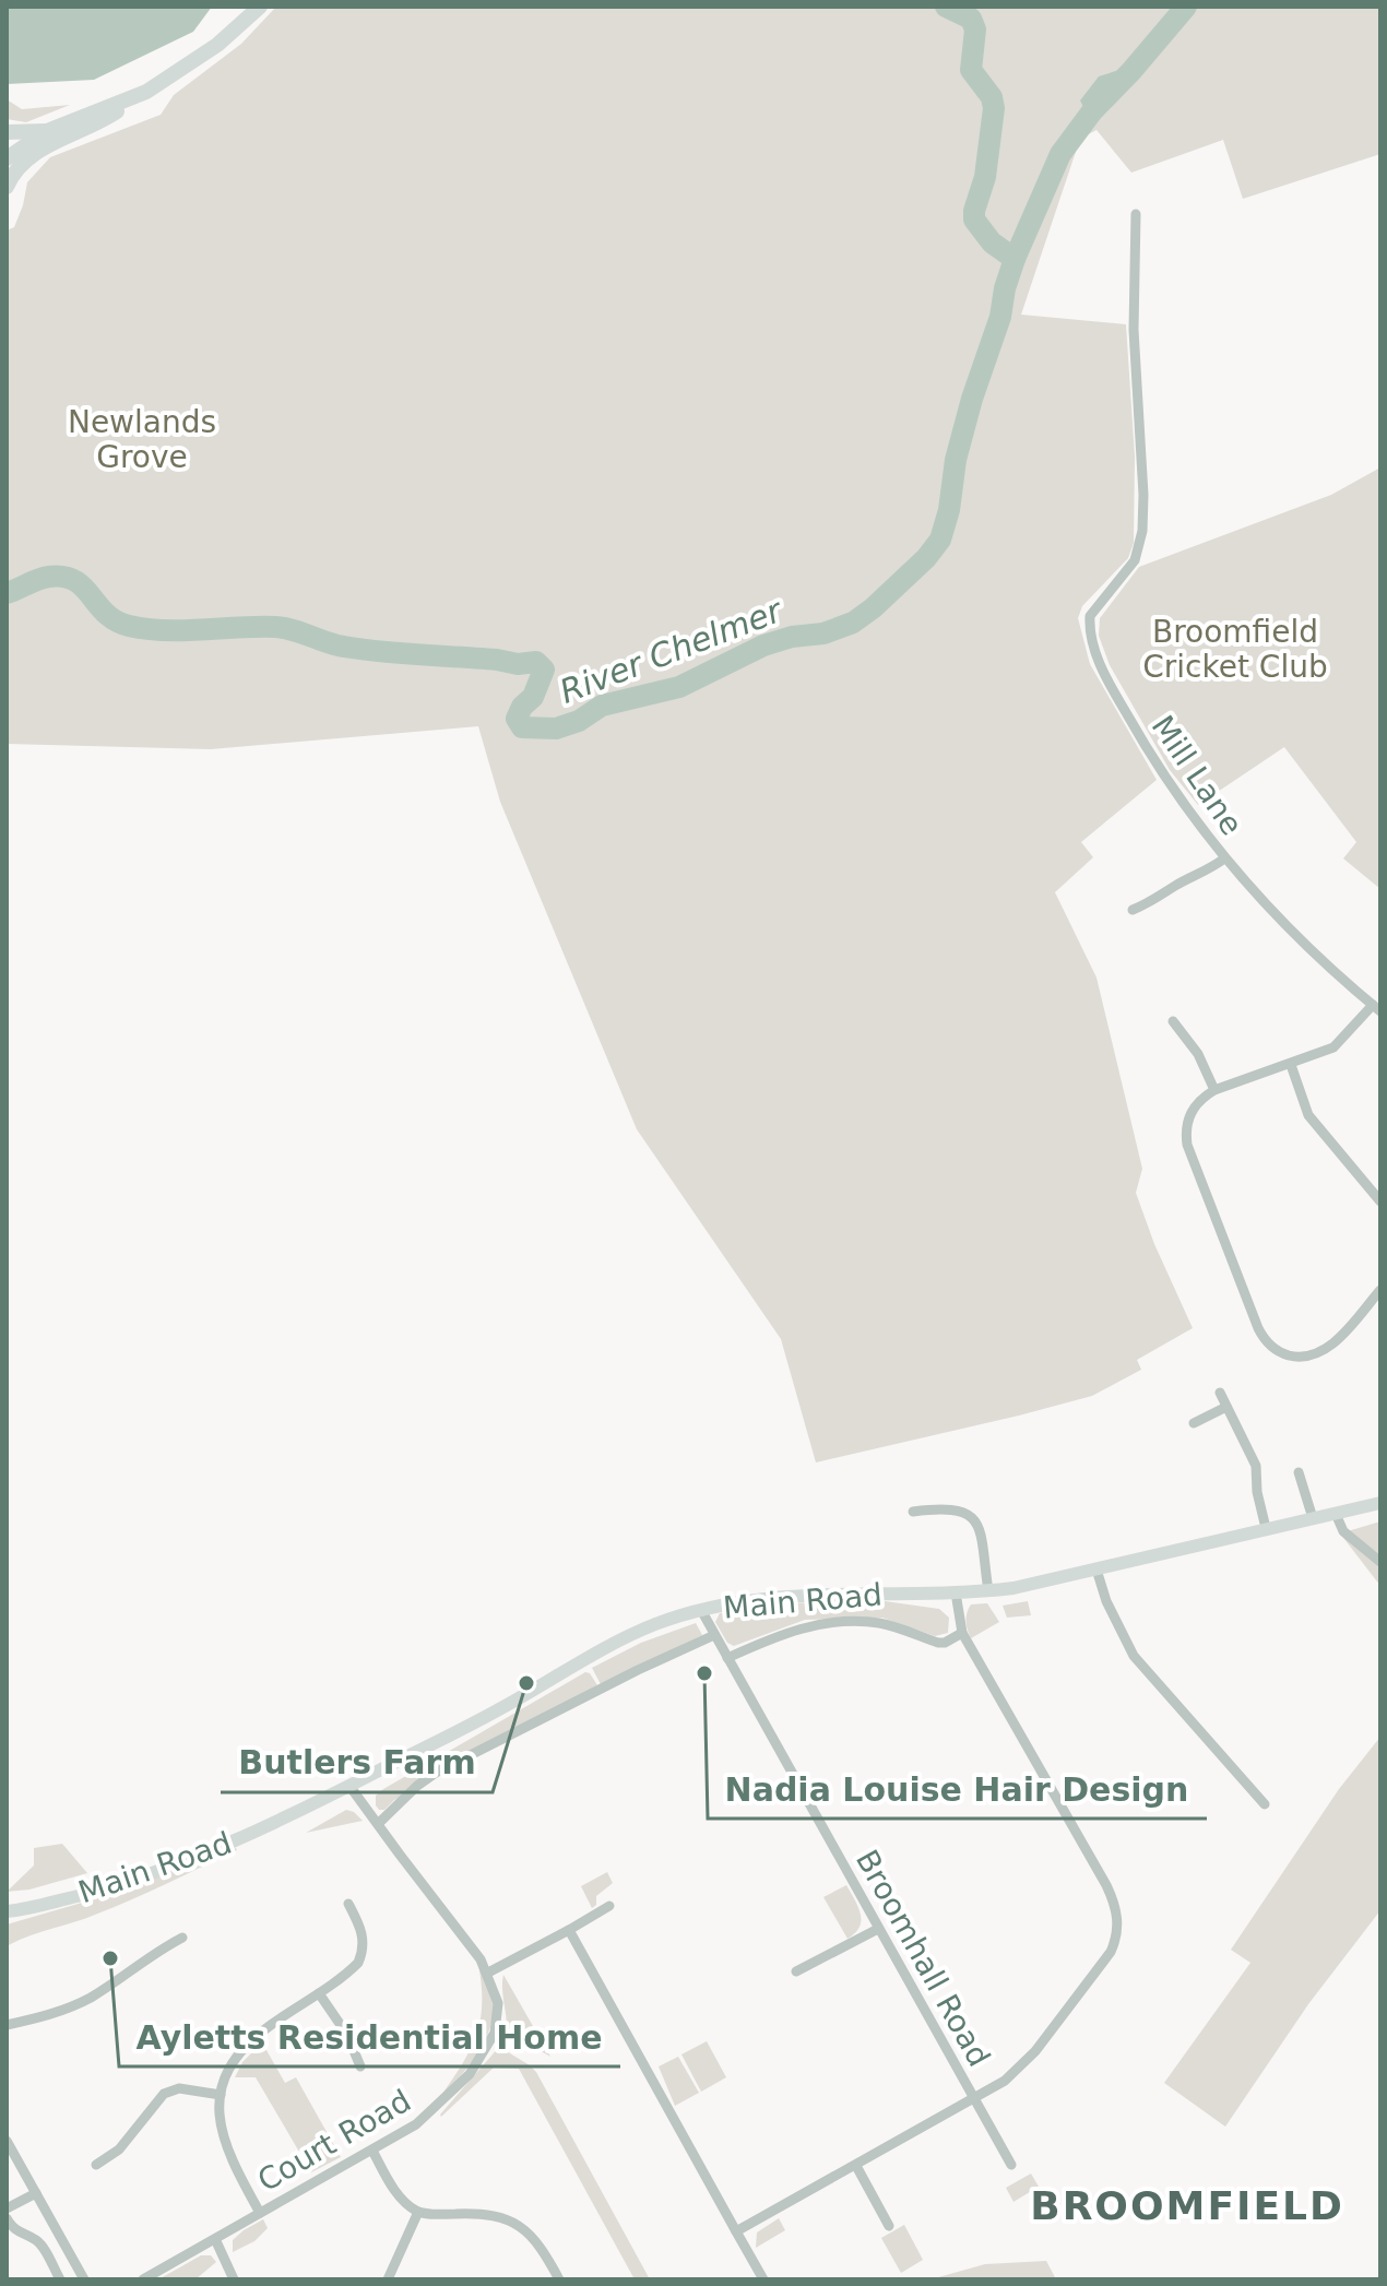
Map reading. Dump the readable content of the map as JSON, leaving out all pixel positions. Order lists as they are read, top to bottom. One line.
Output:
{"streets":{"main road":["Main Road"],"street":["Mill Lane","Broomhall Road","Court Road"]},"crossings":[["Main Road","Broomhall Road"],["Main Road","Court Road"]],"districts":["BROOMFIELD"],"water":["River Chelmer"],"parks":["Newlands Grove","Broomfield Cricket Club"],"places":["Nadia Louise Hair Design","Butlers Farm","Ayletts Residential Home"]}
